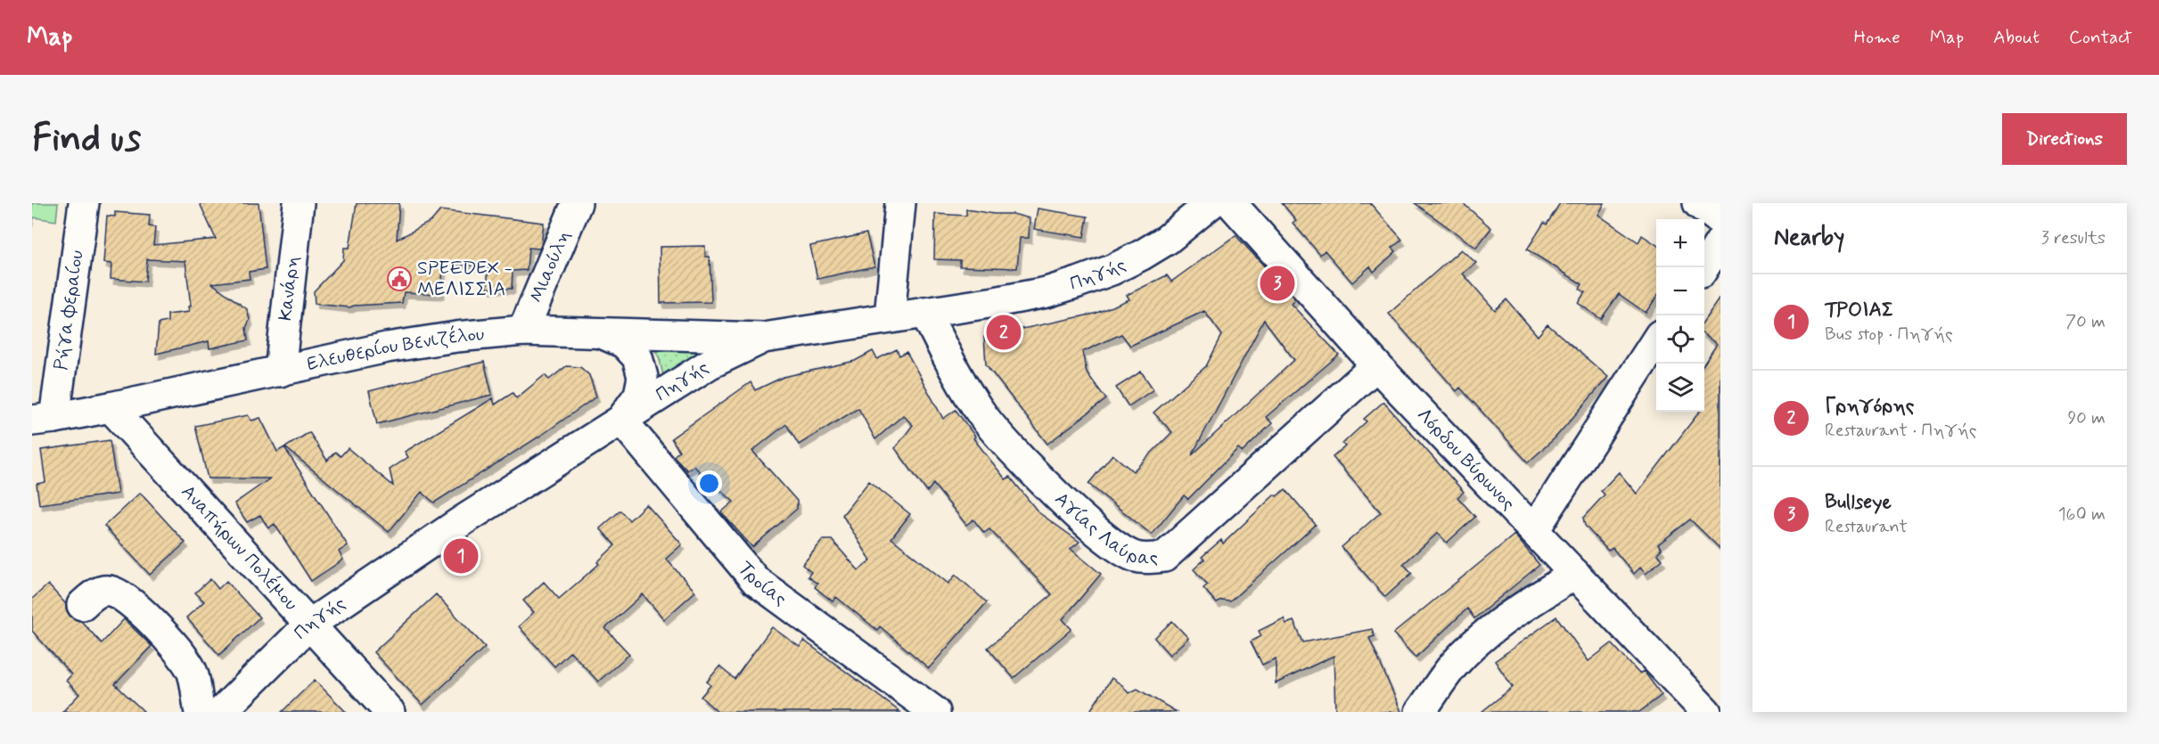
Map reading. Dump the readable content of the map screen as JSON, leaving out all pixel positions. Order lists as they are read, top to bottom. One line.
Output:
{"streets":{"street":["Μιαούλη","Πηγής","Κανάρη","Ρήγα Φεραίου","Ελευθερίου Βενιζέλου","Λόρδου Βύρωνος","Αγίας Λαύρας","Αναπήρων Πολέμου","Τροίας"]},"crossings":[["Μιαούλη","Ελευθερίου Βενιζέλου"],["Πηγής","Ελευθερίου Βενιζέλου"],["Πηγής","Αγίας Λαύρας"],["Πηγής","Αναπήρων Πολέμου"],["Πηγής","Τροίας"],["Κανάρη","Ελευθερίου Βενιζέλου"],["Ρήγα Φεραίου","Ελευθερίου Βενιζέλου"],["Ελευθερίου Βενιζέλου","Αναπήρων Πολέμου"],["Λόρδου Βύρωνος","Αγίας Λαύρας"]],"places":{"public building":["SPEEDEX - ΜΕΛΙΣΣΙΑ"]},"page":{"header":"Map","nav":["Home","Map","About","Contact"],"buttons":"Directions","title":"Find us","heading":["Nearby","3 results"],"map_buttons":["+","−"],"pins":["3","2","1"],"list":[{"mark":"1","name":"ΤΡΟΙΑΣ","note":"Bus stop · Πηγής","value":"70 m"},{"mark":"2","name":"Γρηγόρης","note":"Restaurant · Πηγής","value":"90 m"},{"mark":"3","name":"Bullseye","note":"Restaurant","value":"160 m"}]}}
